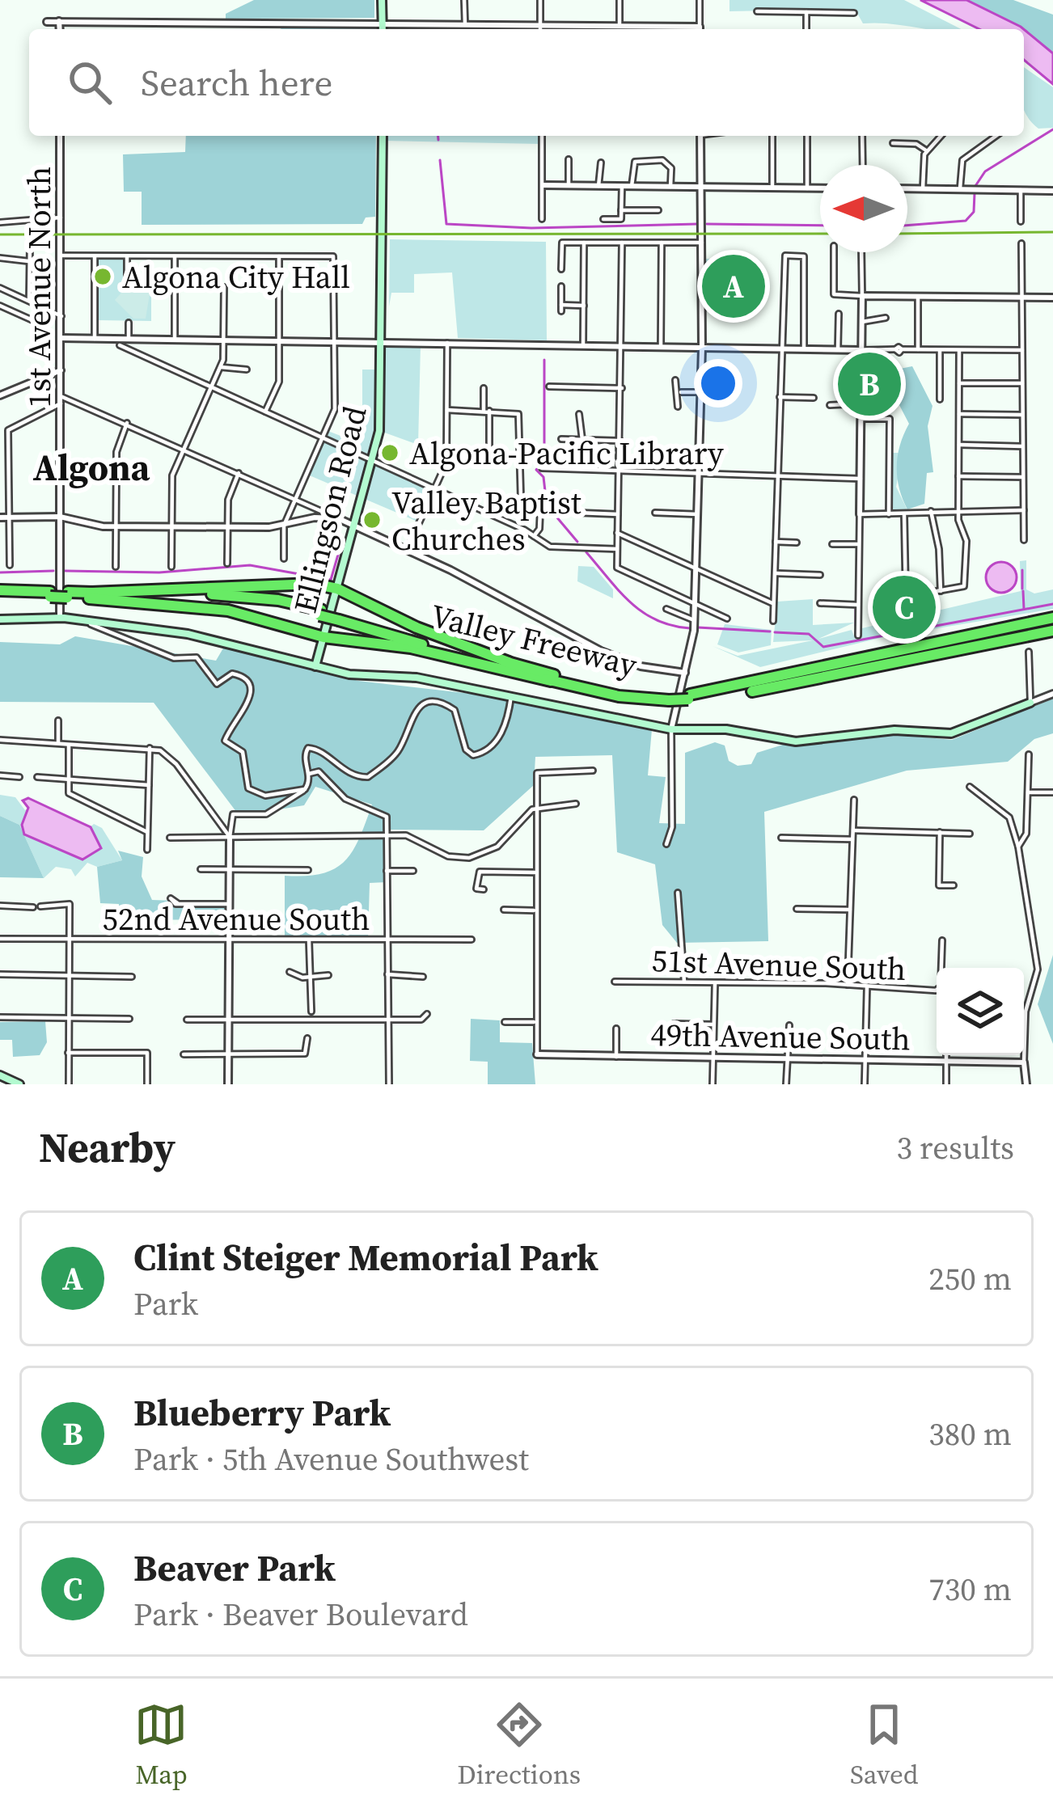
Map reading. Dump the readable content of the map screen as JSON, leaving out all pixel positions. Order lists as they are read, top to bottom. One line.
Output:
{"streets":{"highway":["Valley Freeway"],"main road":["Ellingson Road"],"street":["1st Avenue North","52nd Avenue South","51st Avenue South","49th Avenue South"]},"districts":["Algona"],"places":["Algona City Hall","Algona-Pacific Library","Valley Baptist Churches"],"north":"left","page":{"search":"Search here","pins":["A","B","C"],"heading":["Nearby","3 results"],"list":[{"mark":"A","name":"Clint Steiger Memorial Park","note":"Park","value":"250 m"},{"mark":"B","name":"Blueberry Park","note":"Park · 5th Avenue Southwest","value":"380 m"},{"mark":"C","name":"Beaver Park","note":"Park · Beaver Boulevard","value":"730 m"}],"nav":["Map","Directions","Saved"]}}
